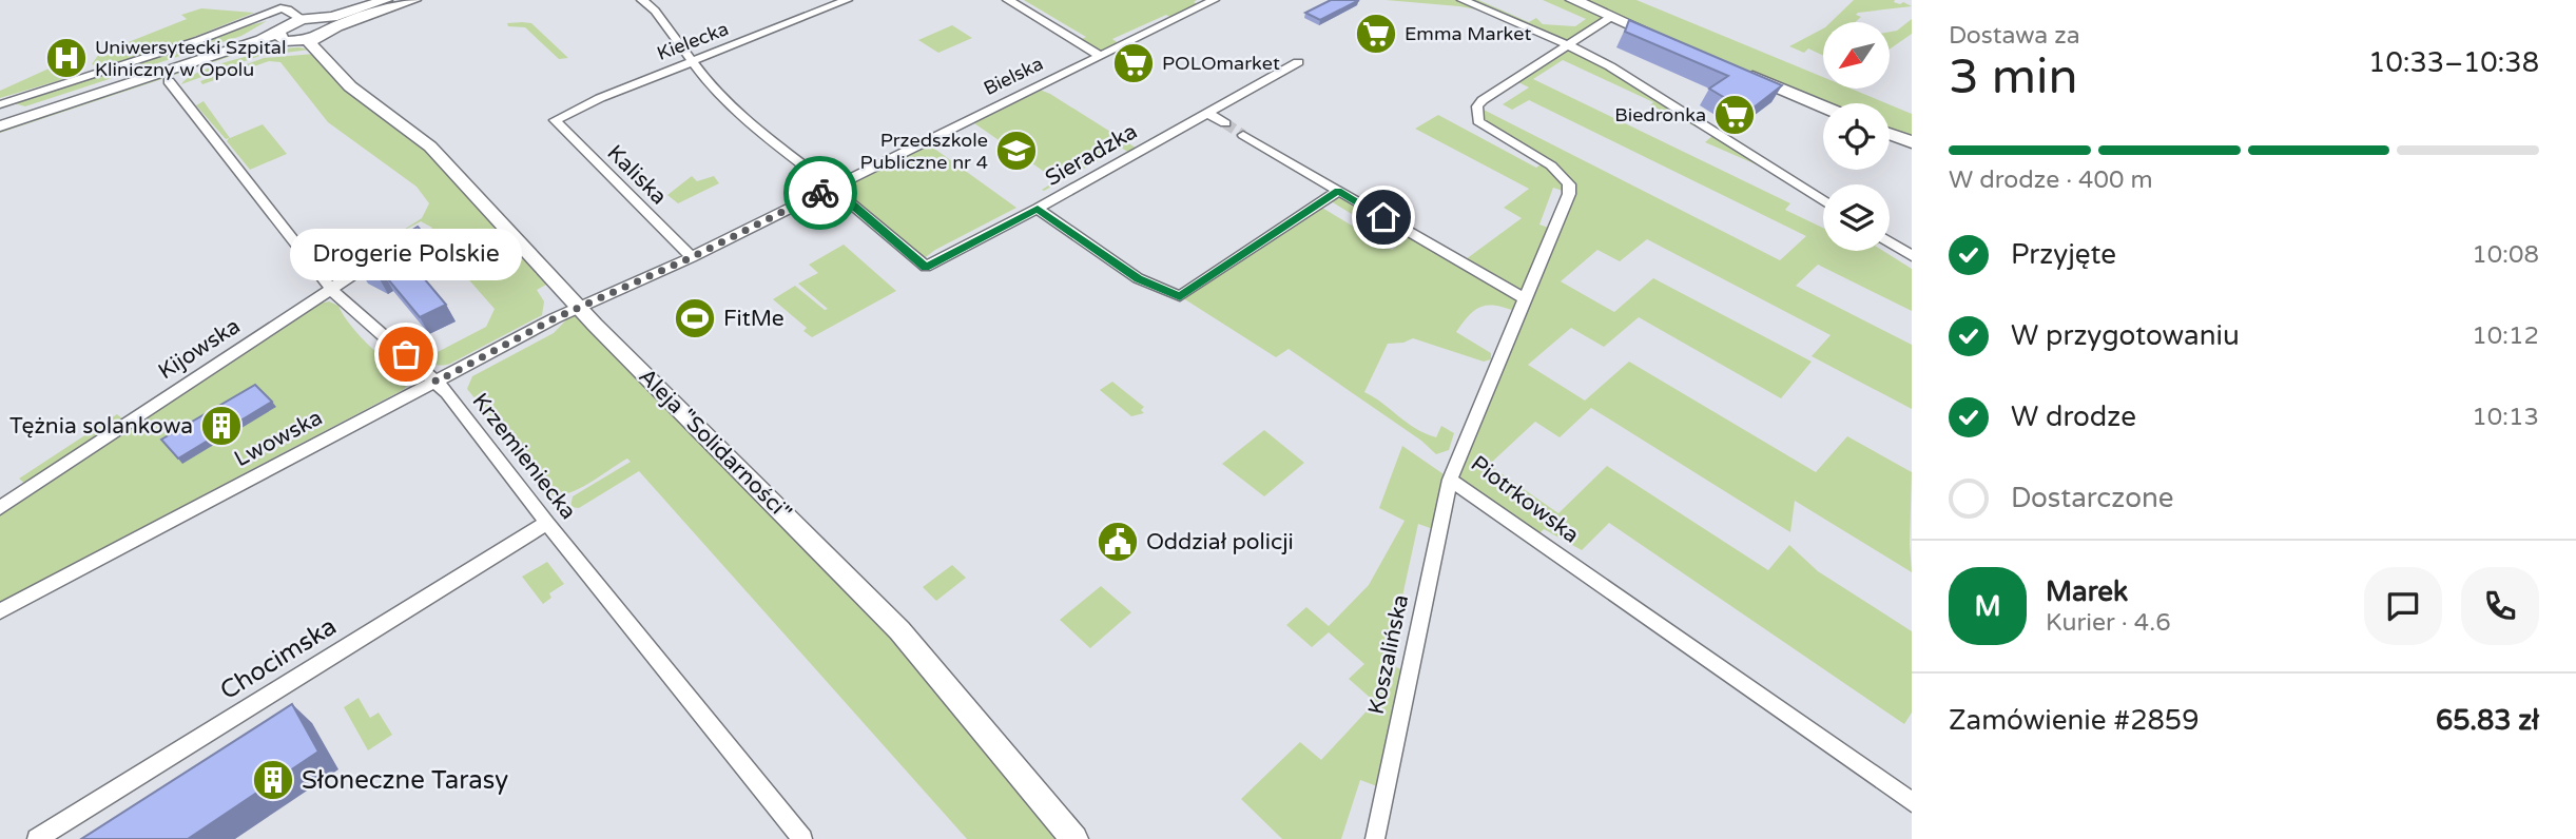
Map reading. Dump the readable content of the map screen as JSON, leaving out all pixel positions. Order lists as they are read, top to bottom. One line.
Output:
{"streets":{"street":["Kielecka","Bielska","Sieradzka","Kaliska","Kijowska","Lwowska","Aleja \"Solidarności\"","Krzemieniecka","Piotrkowska","Koszalińska","Chocimska"]},"crossings":[["Kielecka","Kaliska"],["Bielska","Kaliska"],["Bielska","Lwowska"],["Bielska","Aleja \"Solidarności\""],["Kijowska","Krzemieniecka"],["Lwowska","Aleja \"Solidarności\""],["Lwowska","Krzemieniecka"],["Krzemieniecka","Chocimska"],["Piotrkowska","Koszalińska"]],"places":{"supermarket":["Emma Market","POLOmarket","Biedronka"],"hospital":["Uniwersytecki Szpital Kliniczny w Opolu"],"school or university":["Przedszkole Publiczne nr 4"],"sports":["FitMe"],"other":["Drogerie Polskie"],"building":["Tężnia solankowa","Słoneczne Tarasy"],"public building":["Oddział policji"]},"north":"bottom left","page":{"heading":["3 min","Dostawa za","10:33–10:38"],"panel":["Marek","Kurier · 4.6","Zamówienie #2859","65.83 zł"],"bar":"W drodze · 400 m","list":[["Przyjęte","10:08"],["W przygotowaniu","10:12"],["W drodze","10:13"],"Dostarczone"],"bubble":"Drogerie Polskie","round":"M"}}
